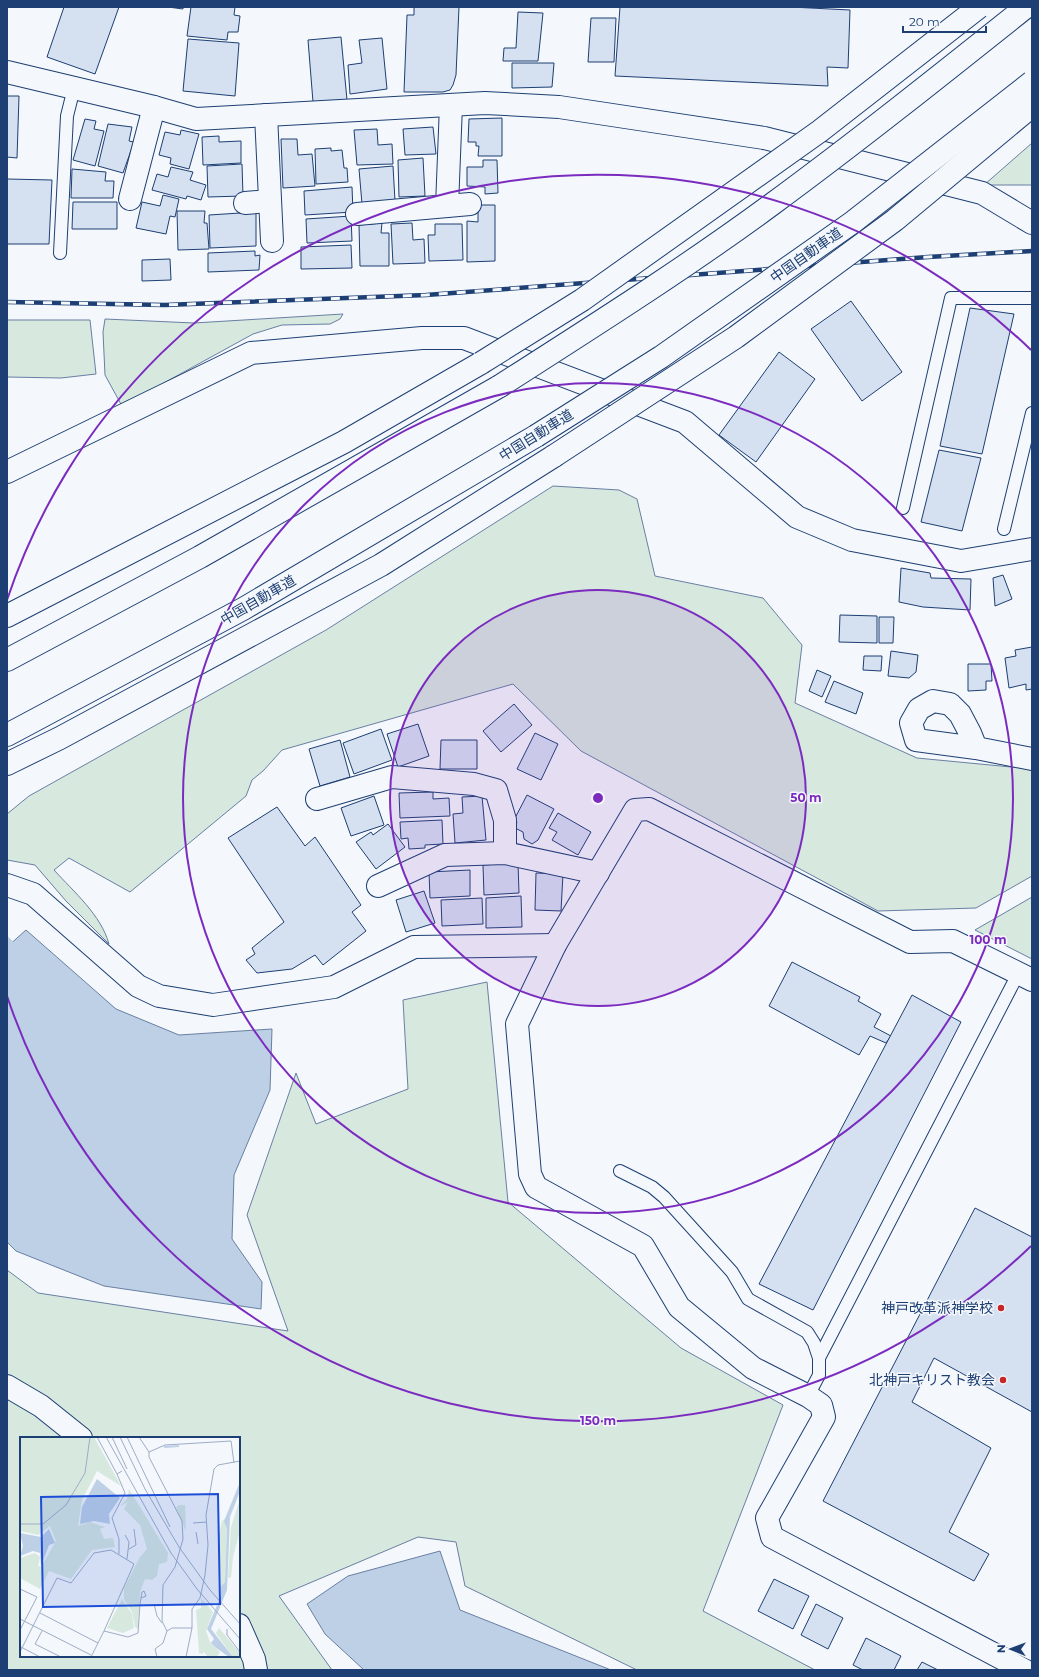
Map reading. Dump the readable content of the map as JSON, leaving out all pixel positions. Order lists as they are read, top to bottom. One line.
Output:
{"streets":{"main road":["中国自動車道"]},"places":["神戸改革派神学校","北神戸キリスト教会"],"scale_bar":"20 m","north":"left","rings":["50 m","100 m","150 m"]}
